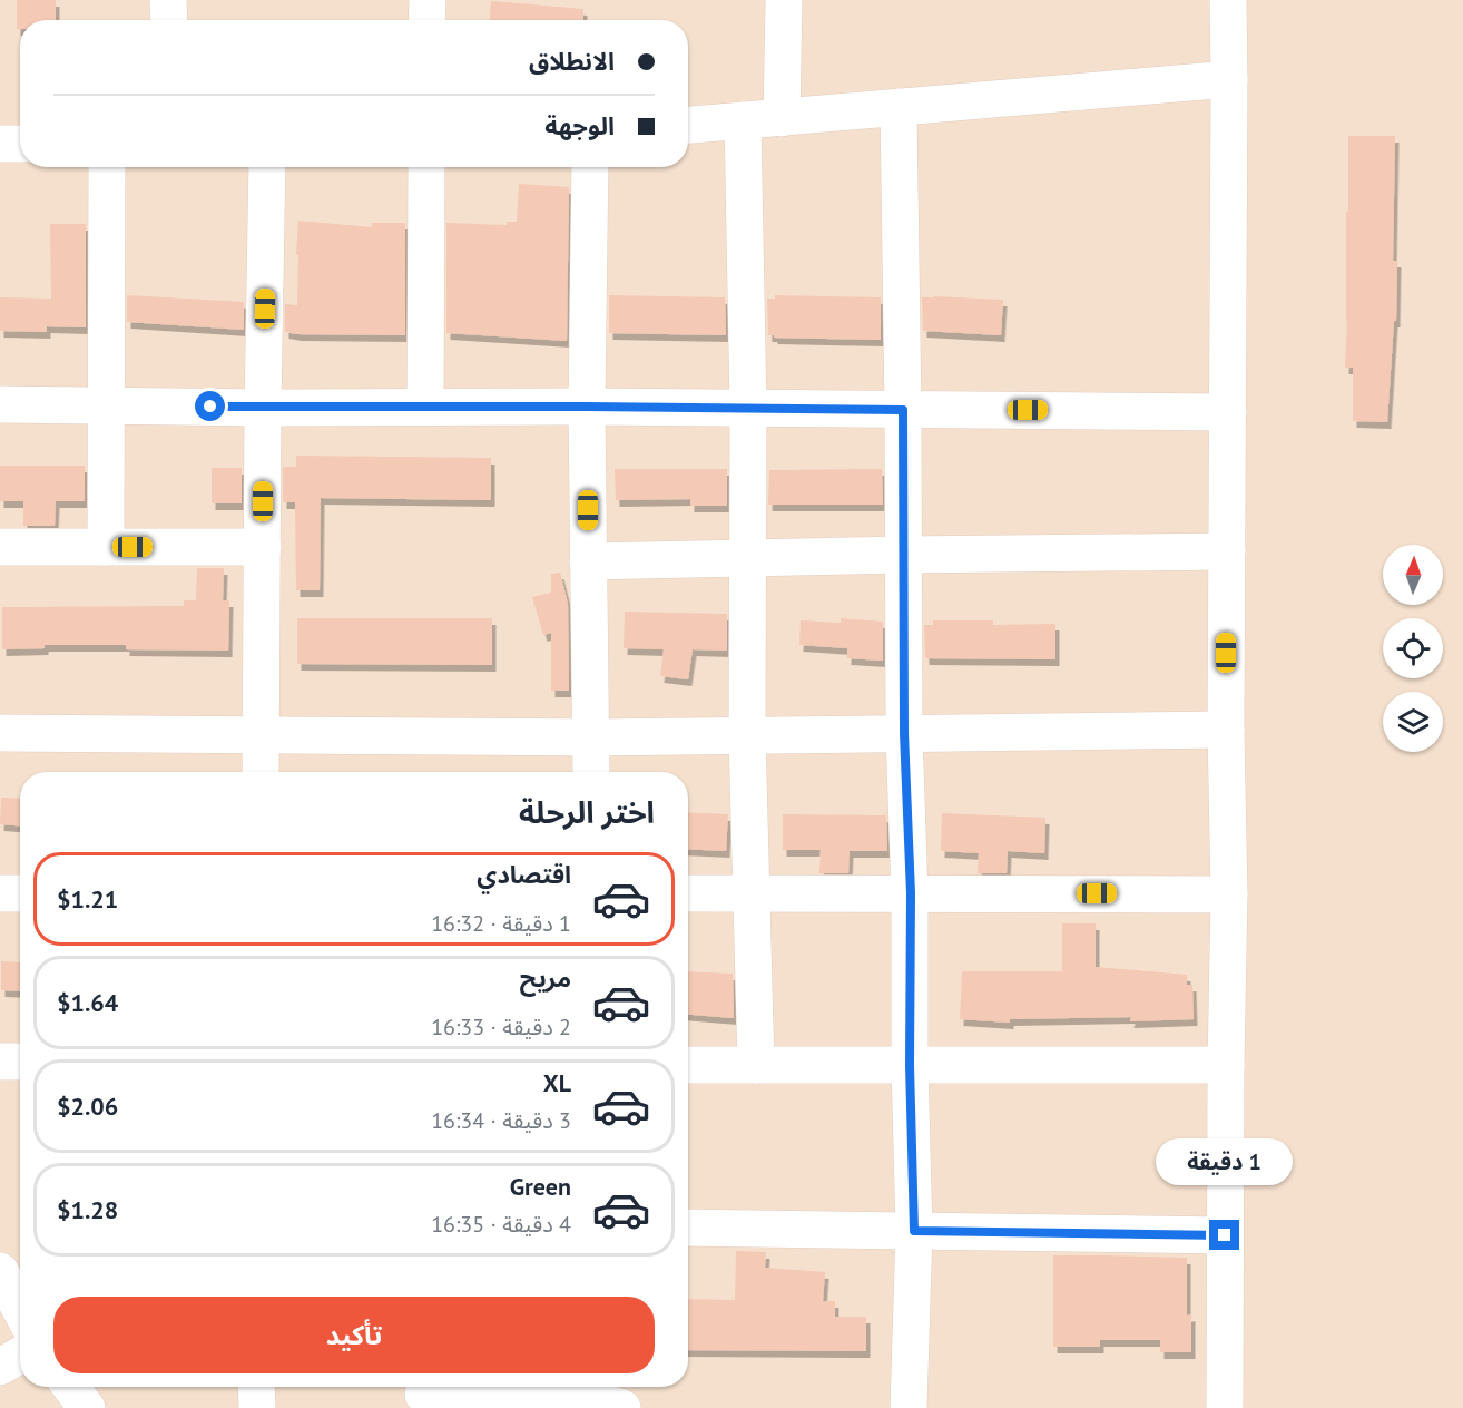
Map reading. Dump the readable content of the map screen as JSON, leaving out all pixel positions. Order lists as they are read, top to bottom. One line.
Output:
{"north":"top","page":{"banner":["الانطلاق","الوجهة"],"heading":"اختر الرحلة","list":[{"name":"اقتصادي","note":"1 دقيقة · 16:32","value":"$1.21"},{"name":"مريح","note":"2 دقيقة · 16:33","value":"$1.64"},{"name":"XL","note":"3 دقيقة · 16:34","value":"$2.06"},{"name":"Green","note":"4 دقيقة · 16:35","value":"$1.28"}],"bubble":"1 دقيقة","buttons":"تأكيد"}}
